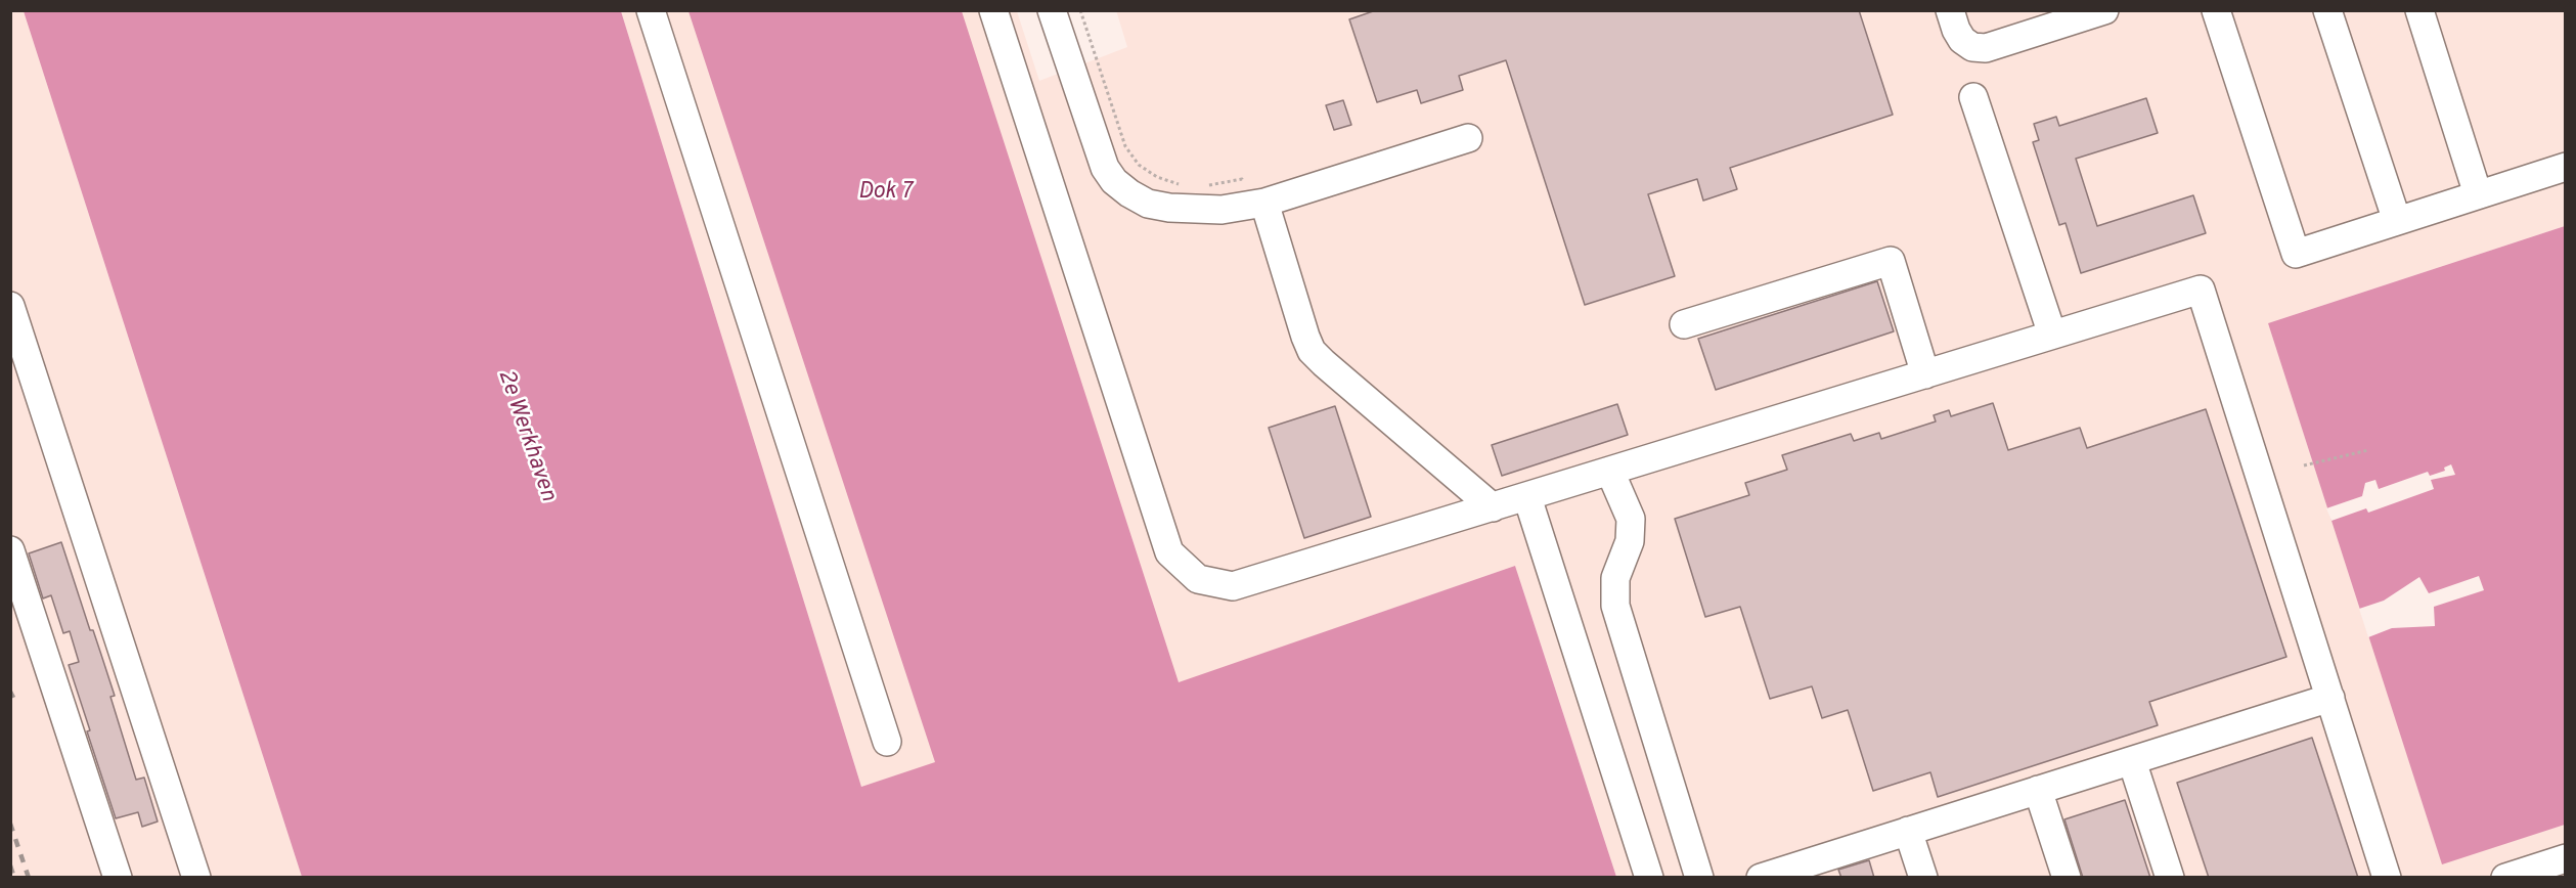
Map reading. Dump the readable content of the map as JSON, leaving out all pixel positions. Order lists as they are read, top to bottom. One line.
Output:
{"water":["Dok 7","2e Werkhaven"]}
